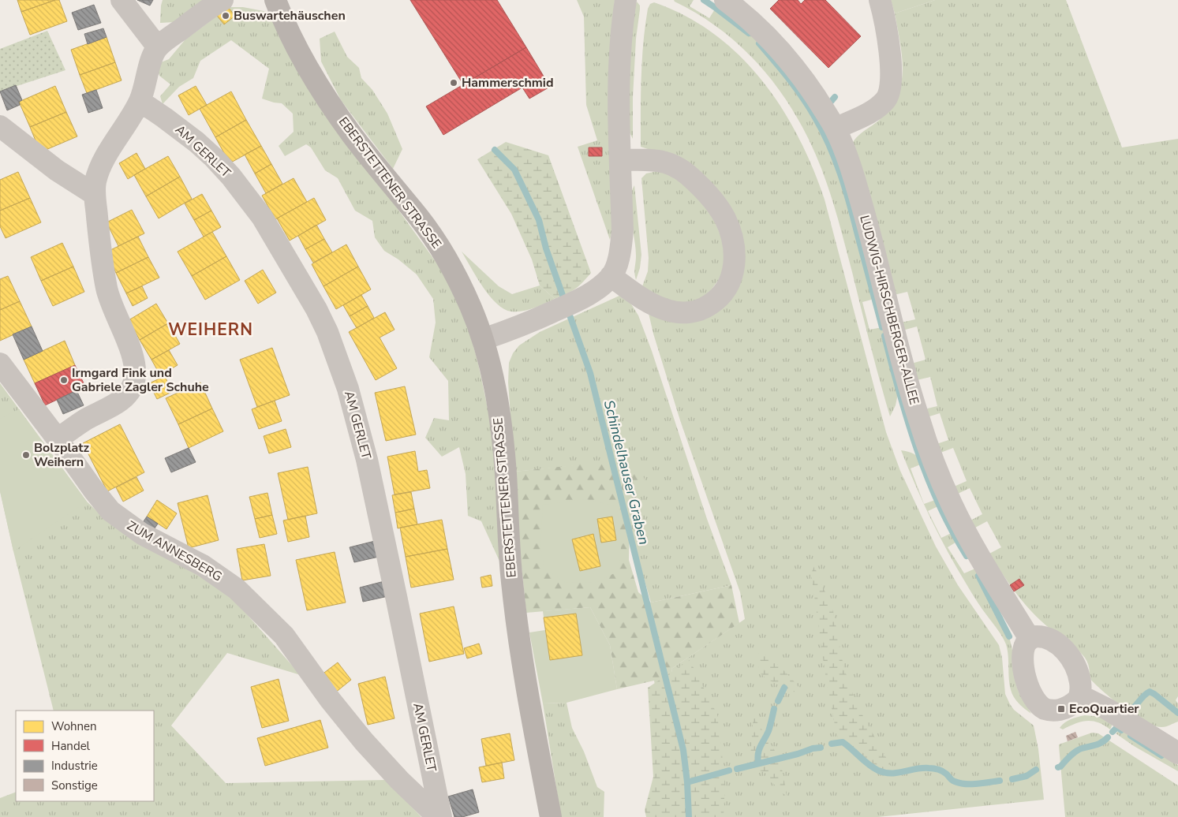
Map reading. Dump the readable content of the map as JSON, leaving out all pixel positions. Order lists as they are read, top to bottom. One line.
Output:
{"streets":{"main road":["EBERSTETTENER STRASSE"],"street":["AM GERLET","LUDWIG-HIRSCHBERGER-ALLEE","ZUM ANNESBERG"]},"crossings":[["AM GERLET","ZUM ANNESBERG"]],"districts":["WEIHERN"],"water":["Schindelhauser Graben"],"places":{"other":["Buswartehäuschen","Hammerschmid","Irmgard Fink und Gabriele Zagler Schuhe","Bolzplatz Weihern"],"transit":["EcoQuartier"]},"legend":["Wohnen","Handel","Industrie","Sonstige"]}
